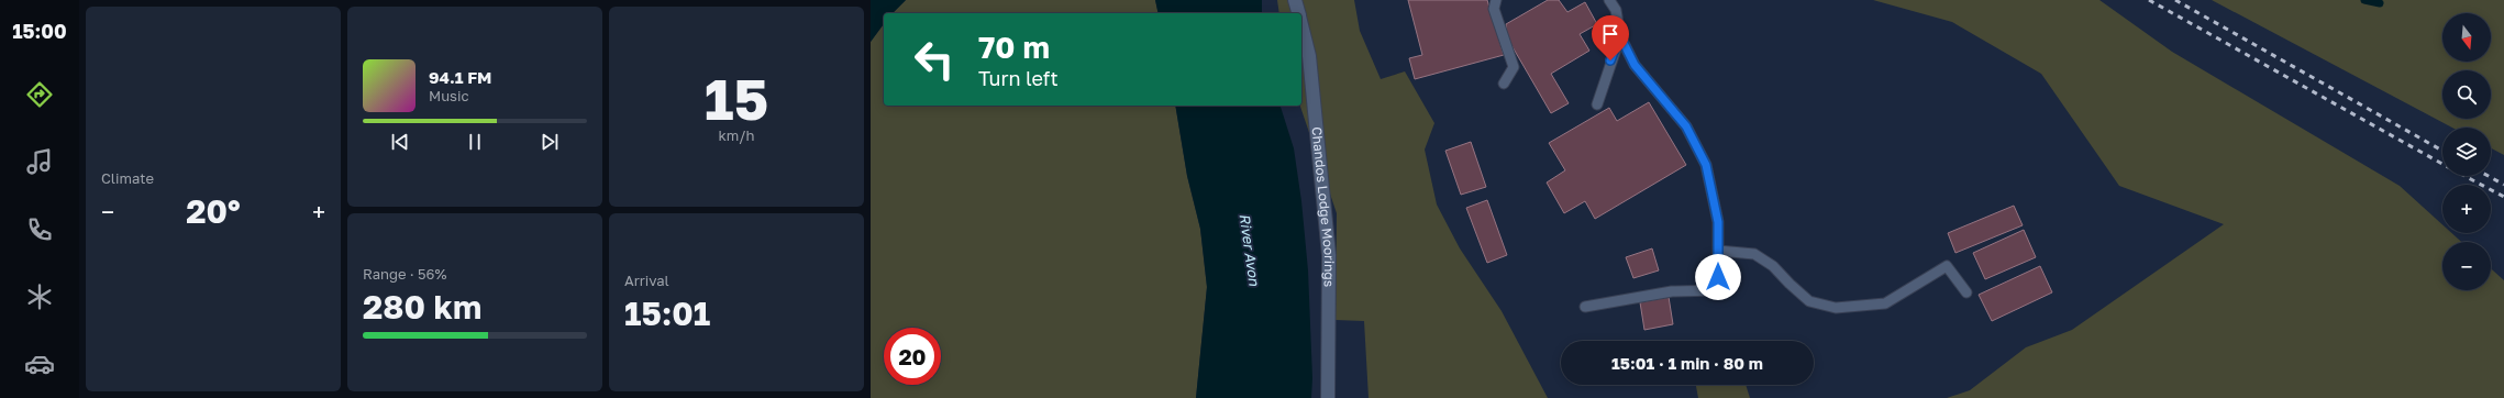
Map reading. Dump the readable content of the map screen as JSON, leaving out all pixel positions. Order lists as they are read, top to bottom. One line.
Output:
{"streets":{"street":["Chandos Lodge Moorings"]},"water":["River Avon"],"north":"bottom","page":{"tabs":"15:00","tile":["Climate",["15","km/h"],["Range · 56%","280 km"],["Arrival","15:01"]],"map_buttons":["+","−"],"turn":["70 m","Turn left"],"song":["94.1 FM","Music"],"heat":["−","20°","+"],"limit":"20","trip":"15:01 · 1 min · 80 m"}}
